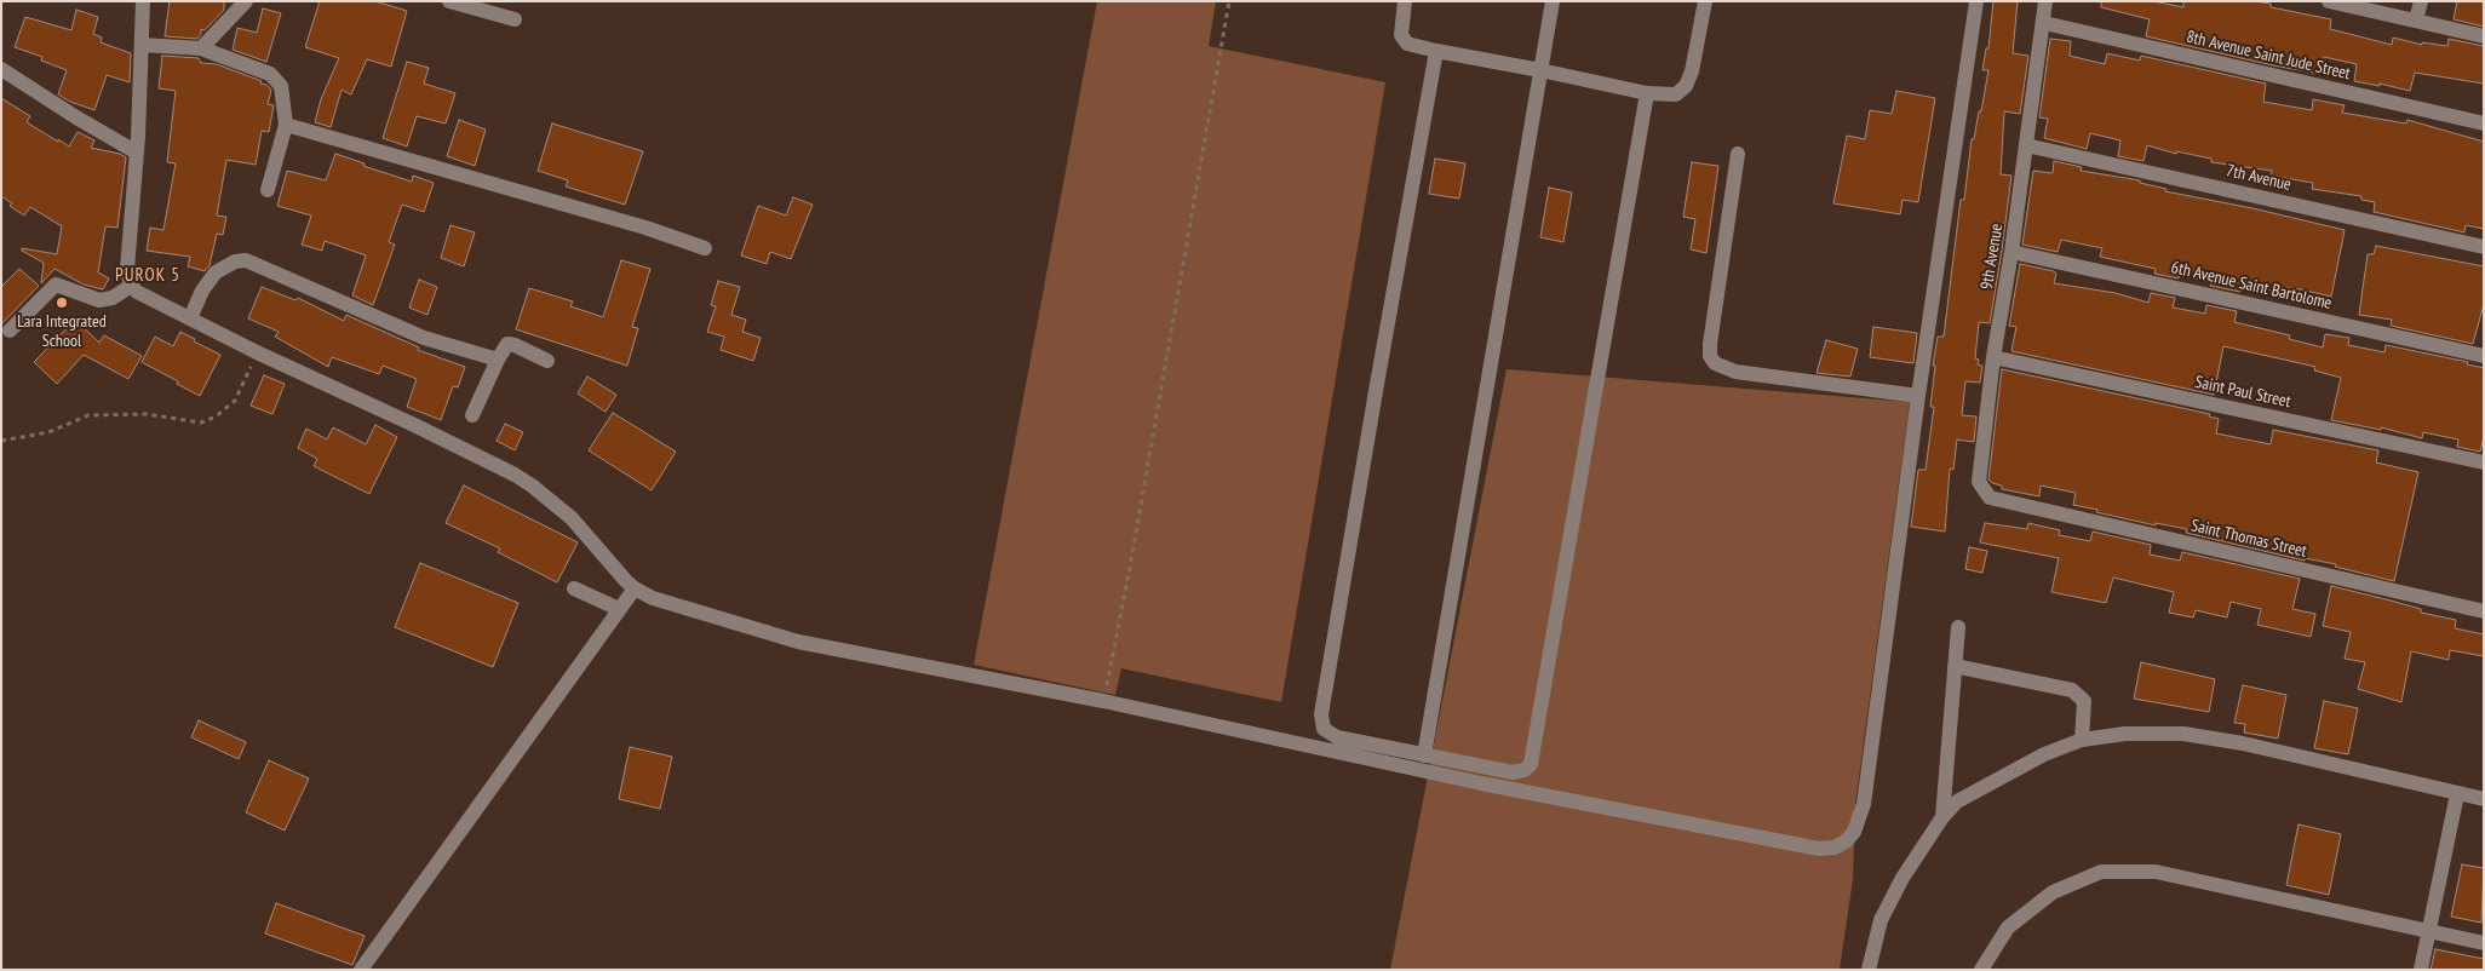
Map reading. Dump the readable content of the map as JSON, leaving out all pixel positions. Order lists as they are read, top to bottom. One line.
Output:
{"streets":{"street":["8th Avenue Saint Jude Street","7th Avenue","9th Avenue","6th Avenue Saint Bartolome","Saint Paul Street","Saint Thomas Street"]},"crossings":[["8th Avenue Saint Jude Street","9th Avenue"],["7th Avenue","9th Avenue"],["9th Avenue","6th Avenue Saint Bartolome"],["9th Avenue","Saint Paul Street"],["9th Avenue","Saint Thomas Street"]],"districts":["PUROK 5"],"places":["Lara Integrated School"]}
